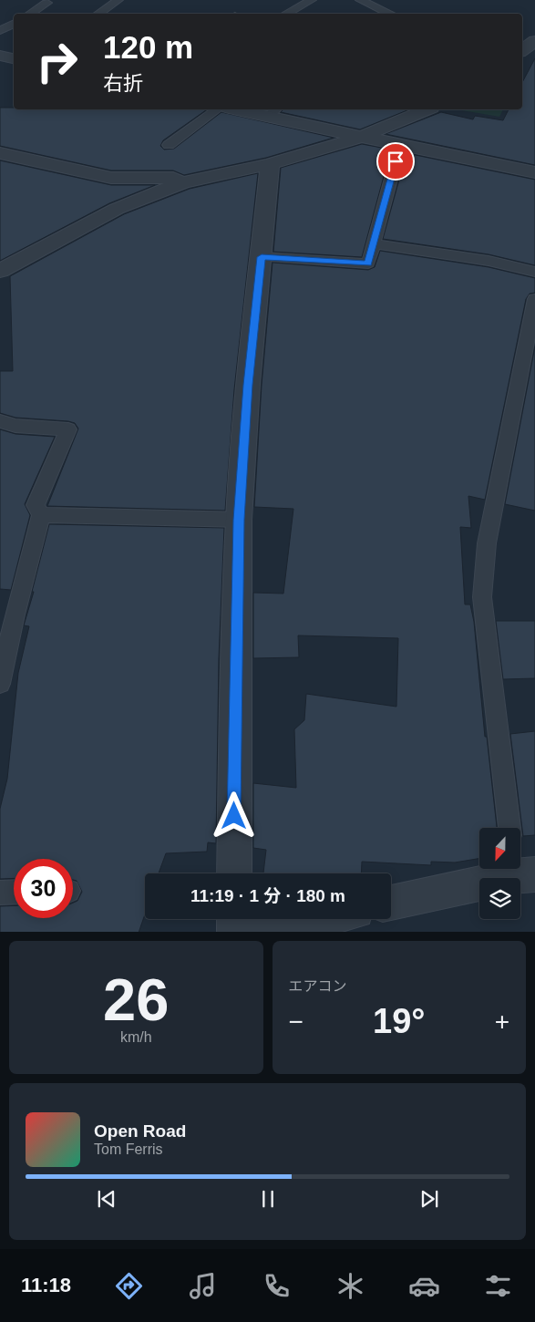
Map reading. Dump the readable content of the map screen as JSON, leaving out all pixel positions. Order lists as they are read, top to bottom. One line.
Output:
{"north":"bottom","page":{"turn":["120 m","右折"],"limit":"30","trip":"11:19 · 1 分 · 180 m","tile":[["26","km/h"],"エアコン"],"heat":["−","19°","+"],"song":["Open Road","Tom Ferris"],"tabs":"11:18"}}
